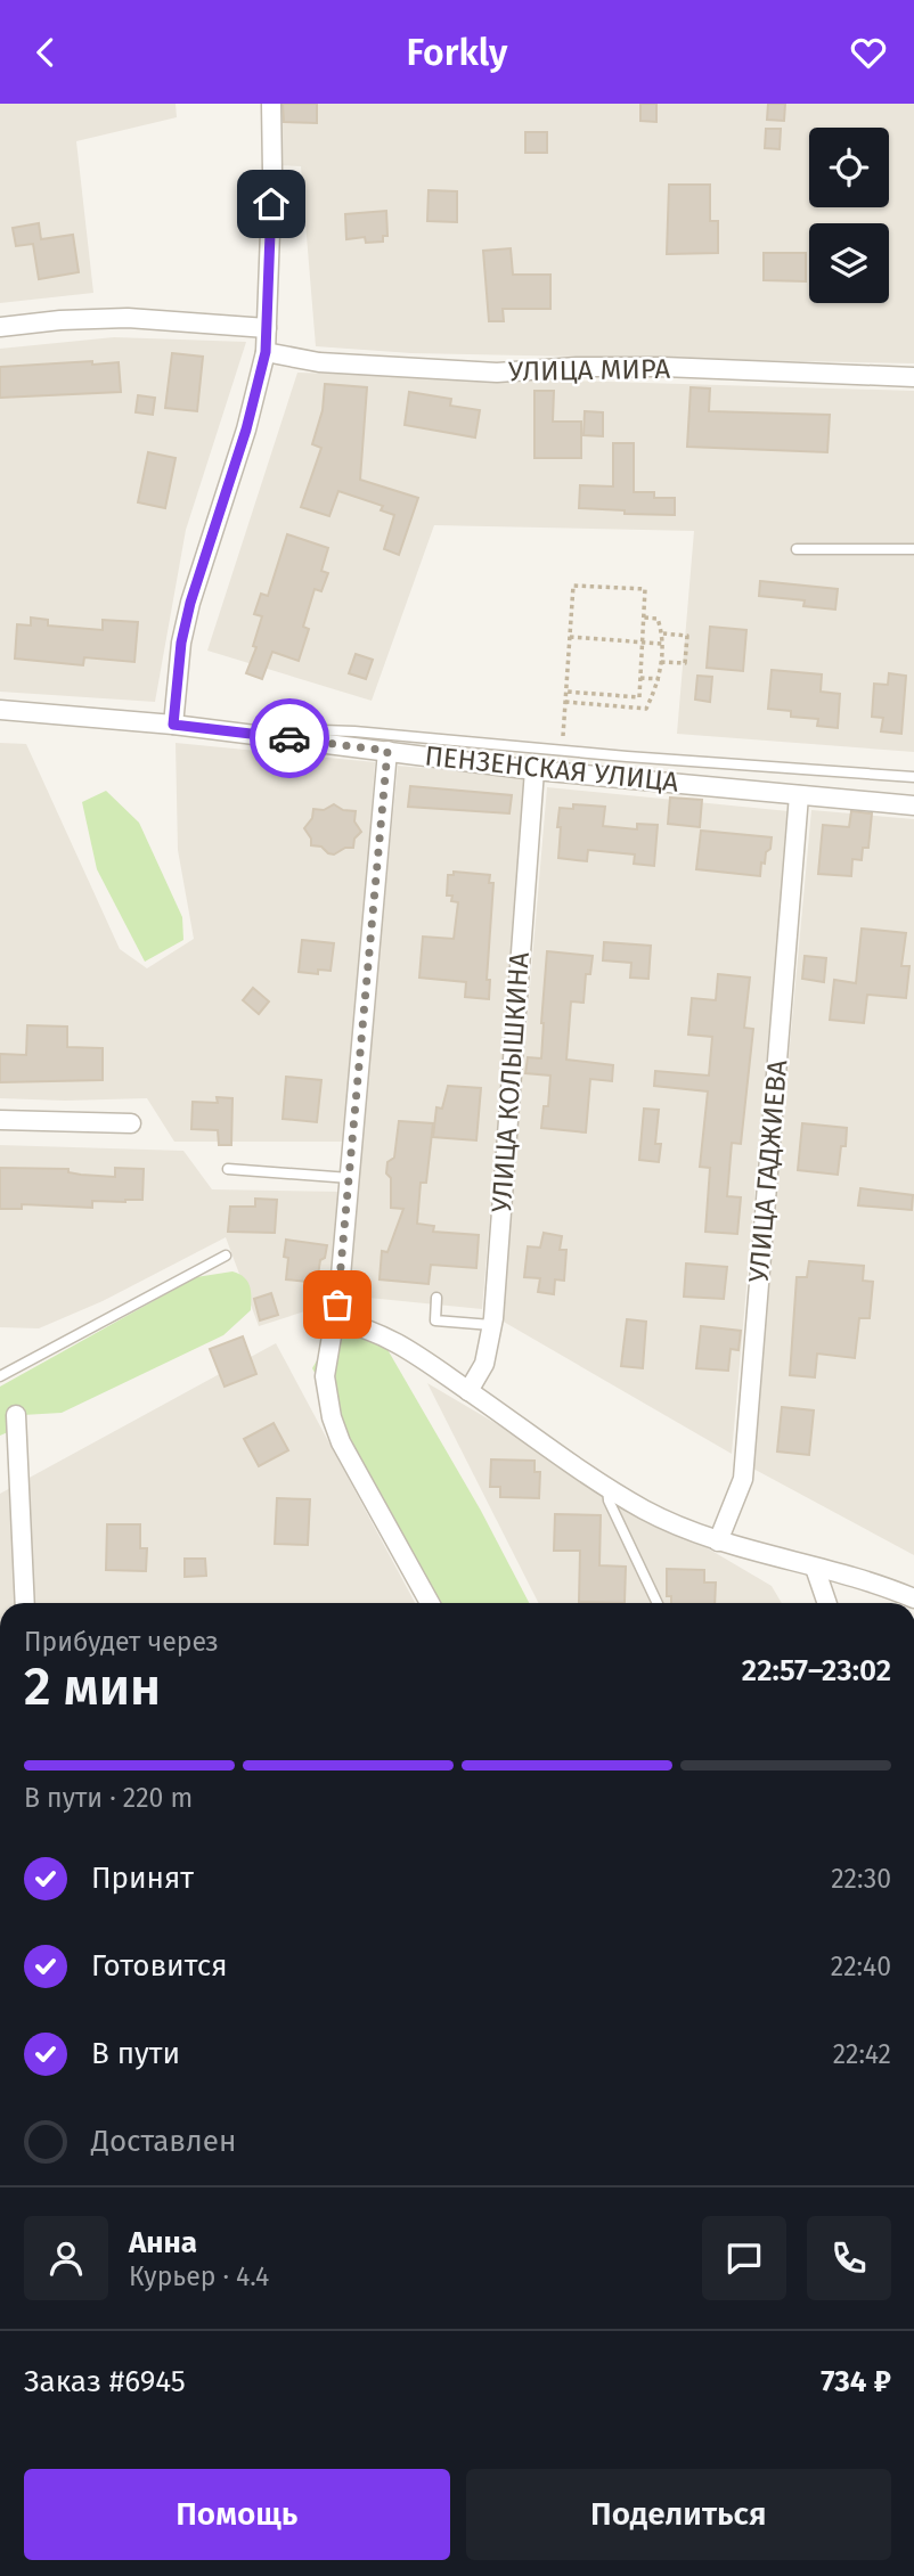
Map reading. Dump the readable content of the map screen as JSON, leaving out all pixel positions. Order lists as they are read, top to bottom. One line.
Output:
{"streets":{"street":["УЛИЦА МИРА","ПЕНЗЕНСКАЯ УЛИЦА","УЛИЦА КОЛЫШКИНА","УЛИЦА ГАДЖИЕВА"]},"crossings":[["ПЕНЗЕНСКАЯ УЛИЦА","УЛИЦА КОЛЫШКИНА"],["ПЕНЗЕНСКАЯ УЛИЦА","УЛИЦА ГАДЖИЕВА"]],"page":{"header":"Forkly","heading":["2 мин","Прибудет через","22:57–23:02"],"panel":["Анна","Курьер · 4.4","Заказ #6945","734 ₽"],"bar":"В пути · 220 m","list":[["Принят","22:30"],["Готовится","22:40"],["В пути","22:42"],"Доставлен"],"buttons":["Помощь","Поделиться"]}}
